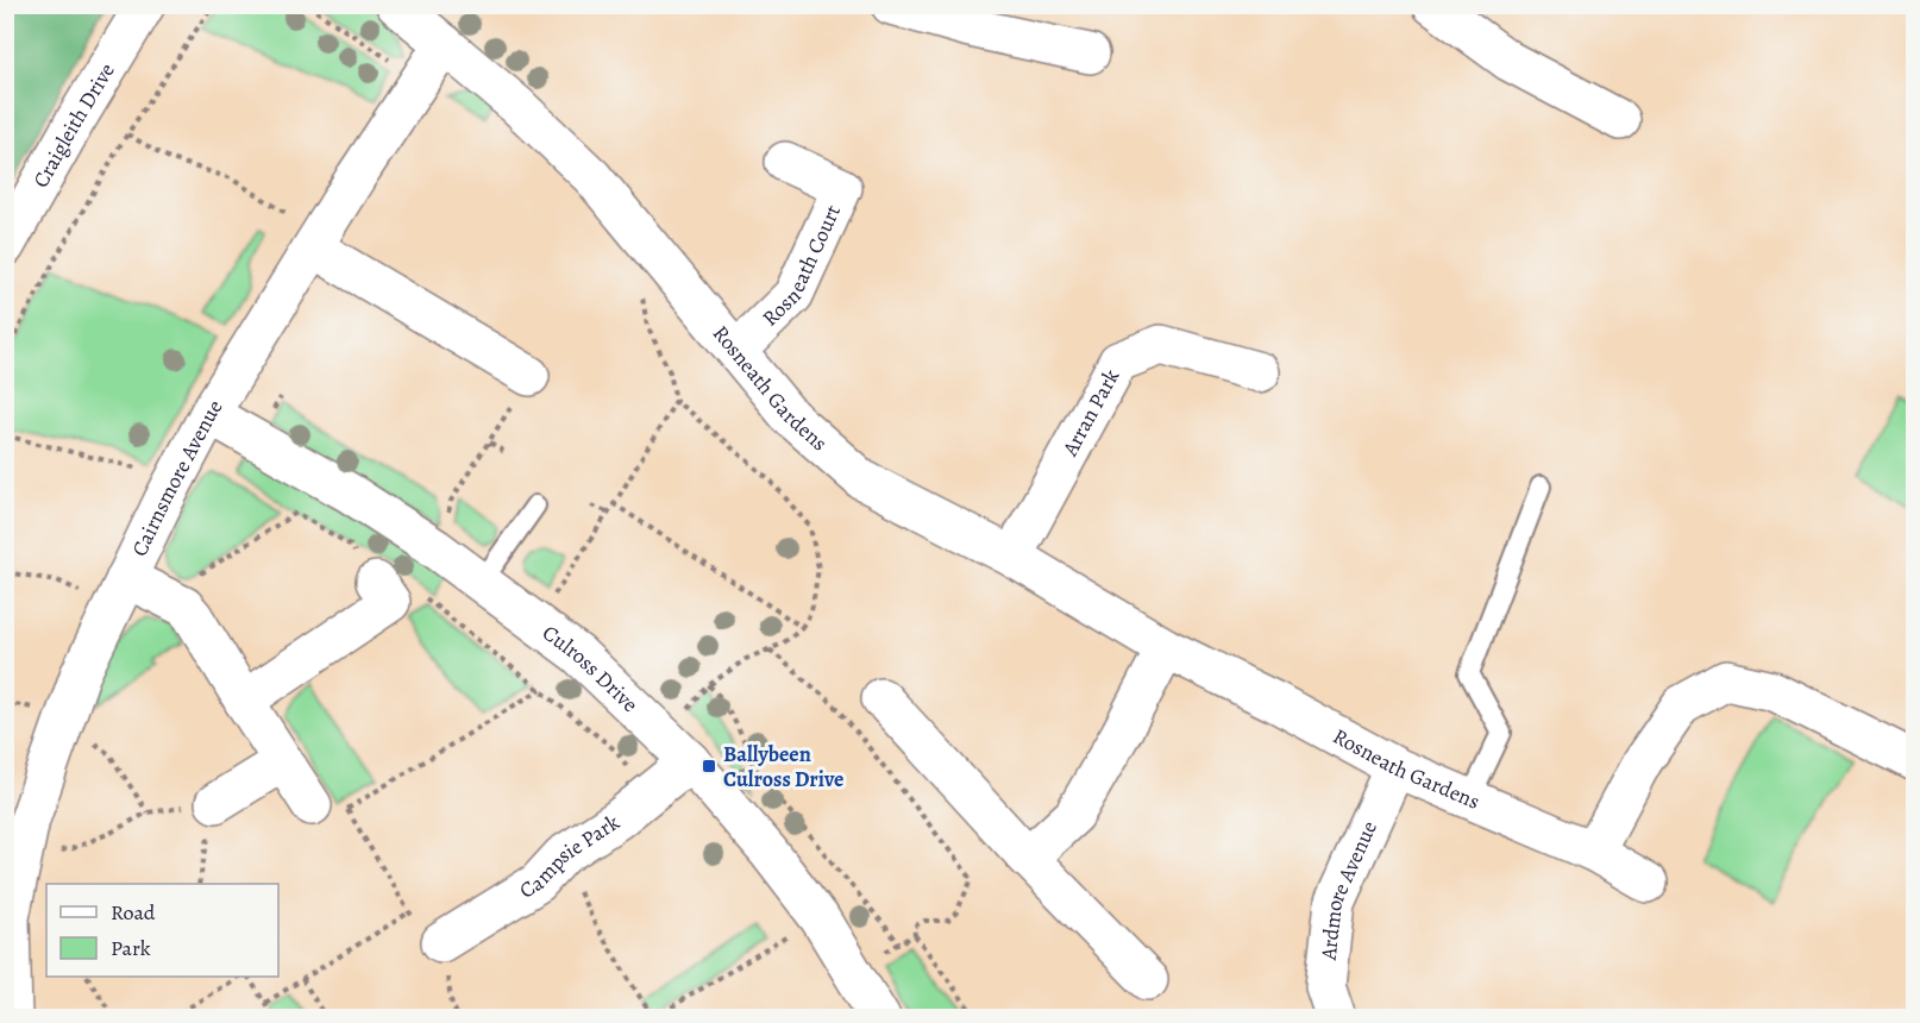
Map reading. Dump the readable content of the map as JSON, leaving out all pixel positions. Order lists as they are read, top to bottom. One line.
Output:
{"streets":{"street":["Craigleith Drive","Rosneath Court","Rosneath Gardens","Arran Park","Cairnsmore Avenue","Culross Drive","Campsie Park","Ardmore Avenue"]},"crossings":[["Rosneath Court","Rosneath Gardens"],["Rosneath Gardens","Arran Park"],["Rosneath Gardens","Cairnsmore Avenue"],["Rosneath Gardens","Ardmore Avenue"],["Cairnsmore Avenue","Culross Drive"],["Culross Drive","Campsie Park"]],"places":{"transit":["Ballybeen Culross Drive"]},"legend":["Road","Park"]}
